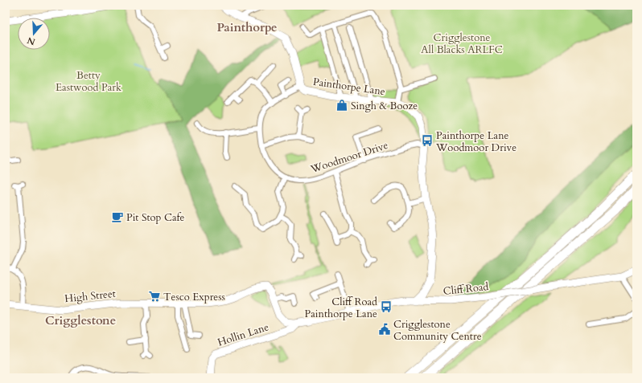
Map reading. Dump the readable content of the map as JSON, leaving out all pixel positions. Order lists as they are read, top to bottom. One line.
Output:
{"streets":{"street":["Painthorpe Lane","Woodmoor Drive","Cliff Road","High Street","Hollin Lane"]},"crossings":[["Painthorpe Lane","Woodmoor Drive"],["Painthorpe Lane","Cliff Road"],["Cliff Road","High Street"],["Cliff Road","Hollin Lane"],["High Street","Hollin Lane"]],"districts":["Painthorpe","Crigglestone"],"parks":["Crigglestone All Blacks ARLFC","Betty Eastwood Park"],"places":{"shop":["Singh & Booze"],"bus stop":["Painthorpe Lane Woodmoor Drive","Cliff Road Painthorpe Lane"],"cafe":["Pit Stop Cafe"],"supermarket":["Tesco Express"],"public building":["Crigglestone Community Centre"]},"north":"bottom"}
